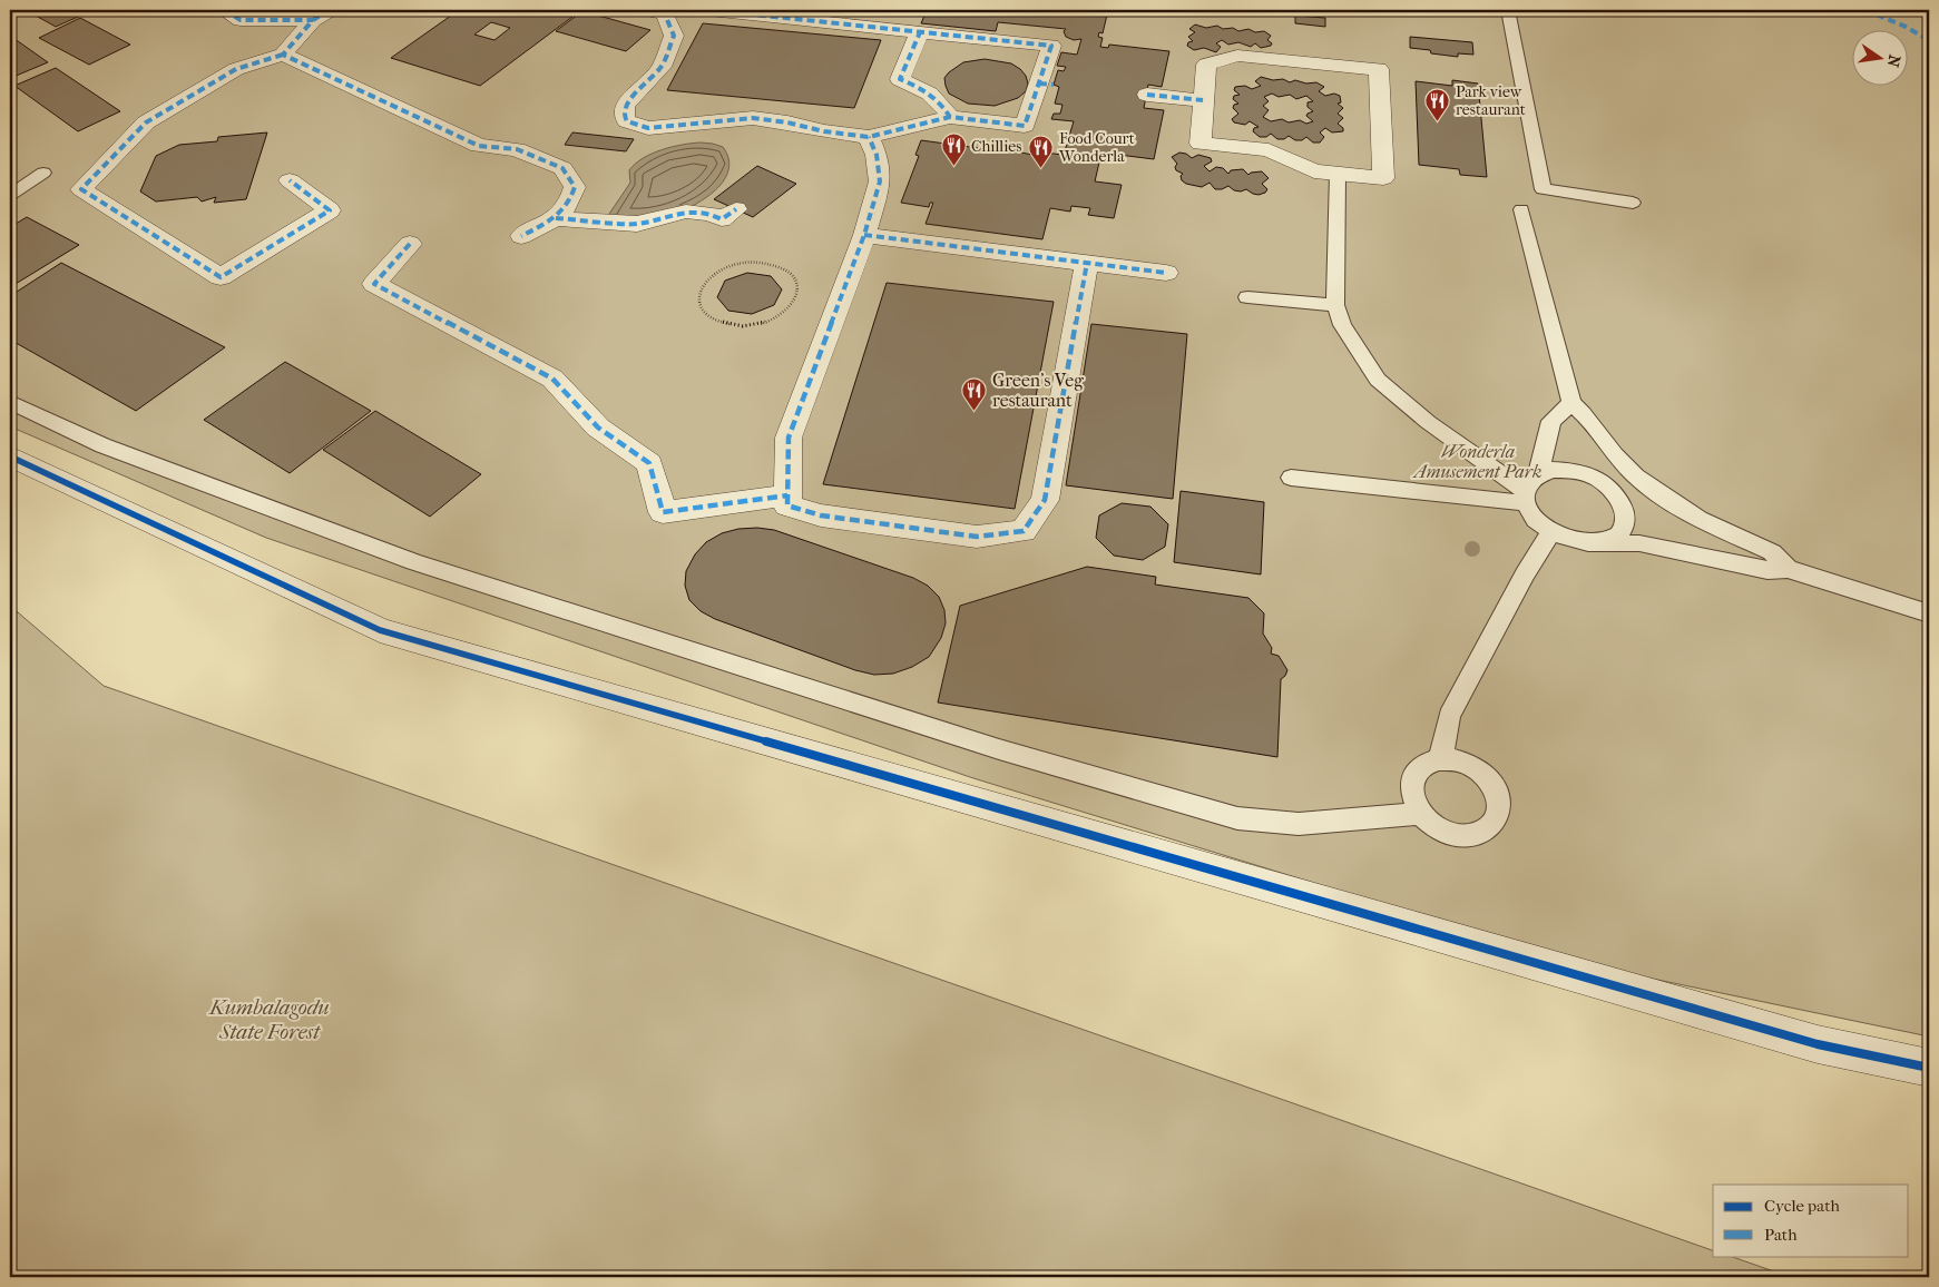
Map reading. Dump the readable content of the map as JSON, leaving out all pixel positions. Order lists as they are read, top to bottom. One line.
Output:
{"parks":["Wonderla Amusement Park","Kumbalagodu State Forest"],"places":{"restaurant":["Park view restaurant","Chillies","Food Court Wonderla","Green's Veg restaurant"]},"legend":["Cycle path","Path"],"north":"right"}
